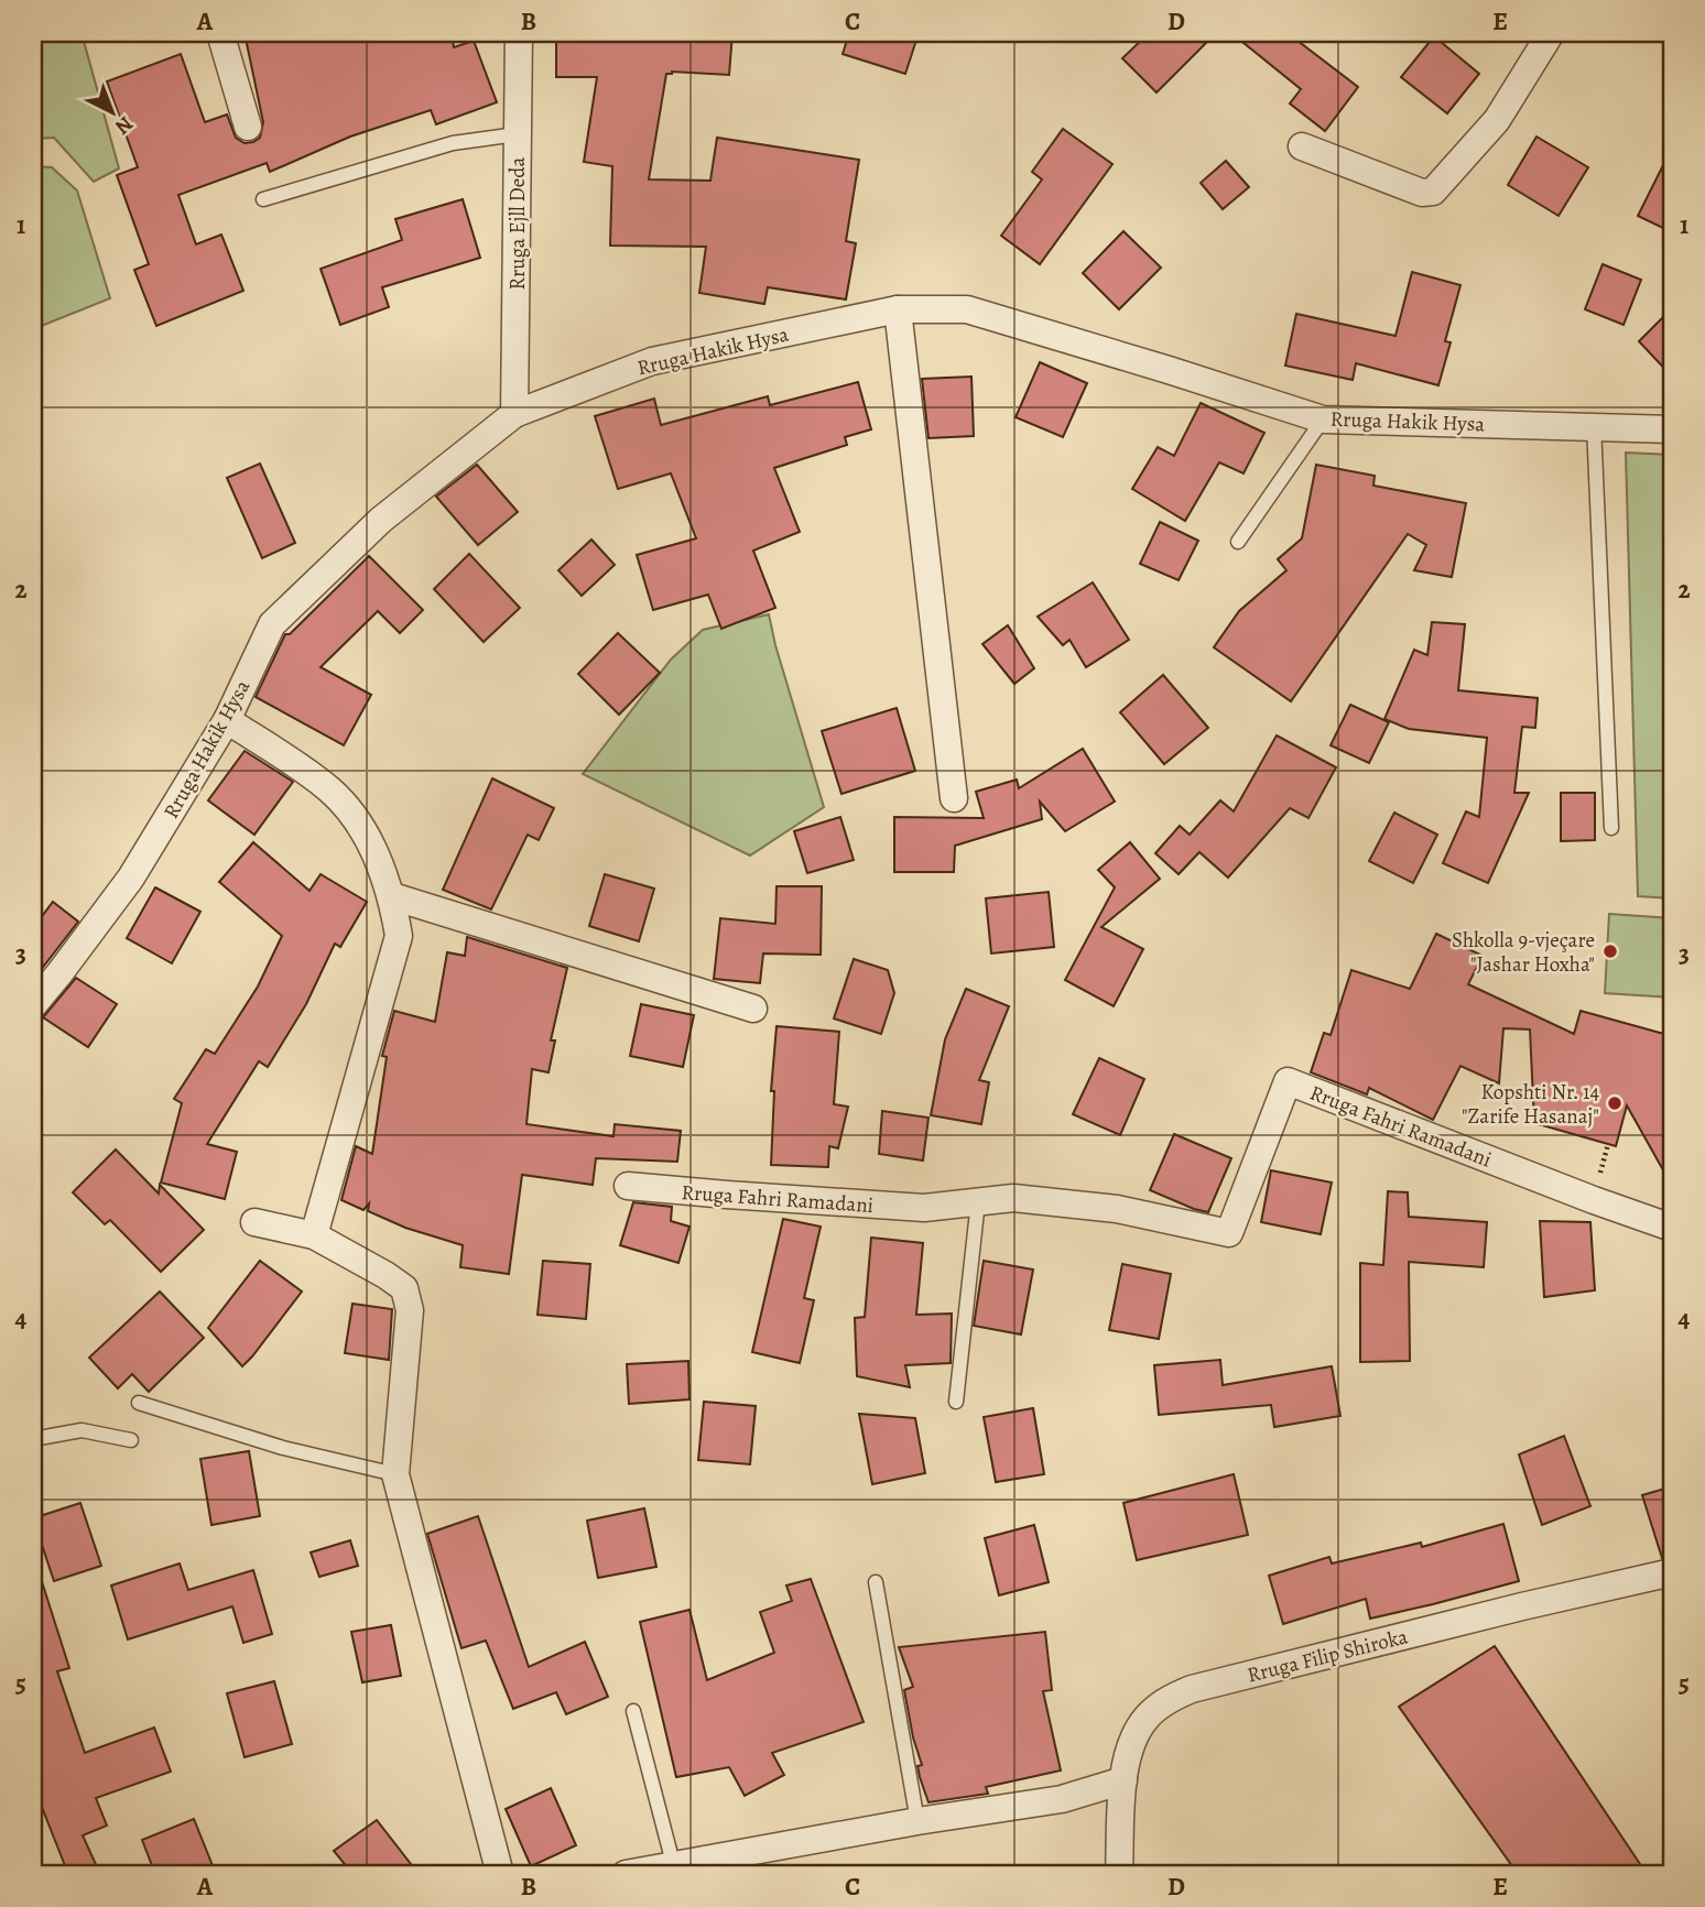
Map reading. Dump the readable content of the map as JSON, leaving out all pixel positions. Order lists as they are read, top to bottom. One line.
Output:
{"streets":{"street":["Rruga Ejll Deda","Rruga Hakik Hysa","Rruga Fahri Ramadani","Rruga Filip Shiroka"]},"crossings":[["Rruga Ejll Deda","Rruga Hakik Hysa"]],"places":["Shkolla 9-vjeçare \"Jashar Hoxha\"","Kopshti Nr. 14 \"Zarife Hasanaj\""],"north":"bottom right","grid":{"columns":["A","B","C","D","E"],"rows":["1","2","3","4","5"]}}
